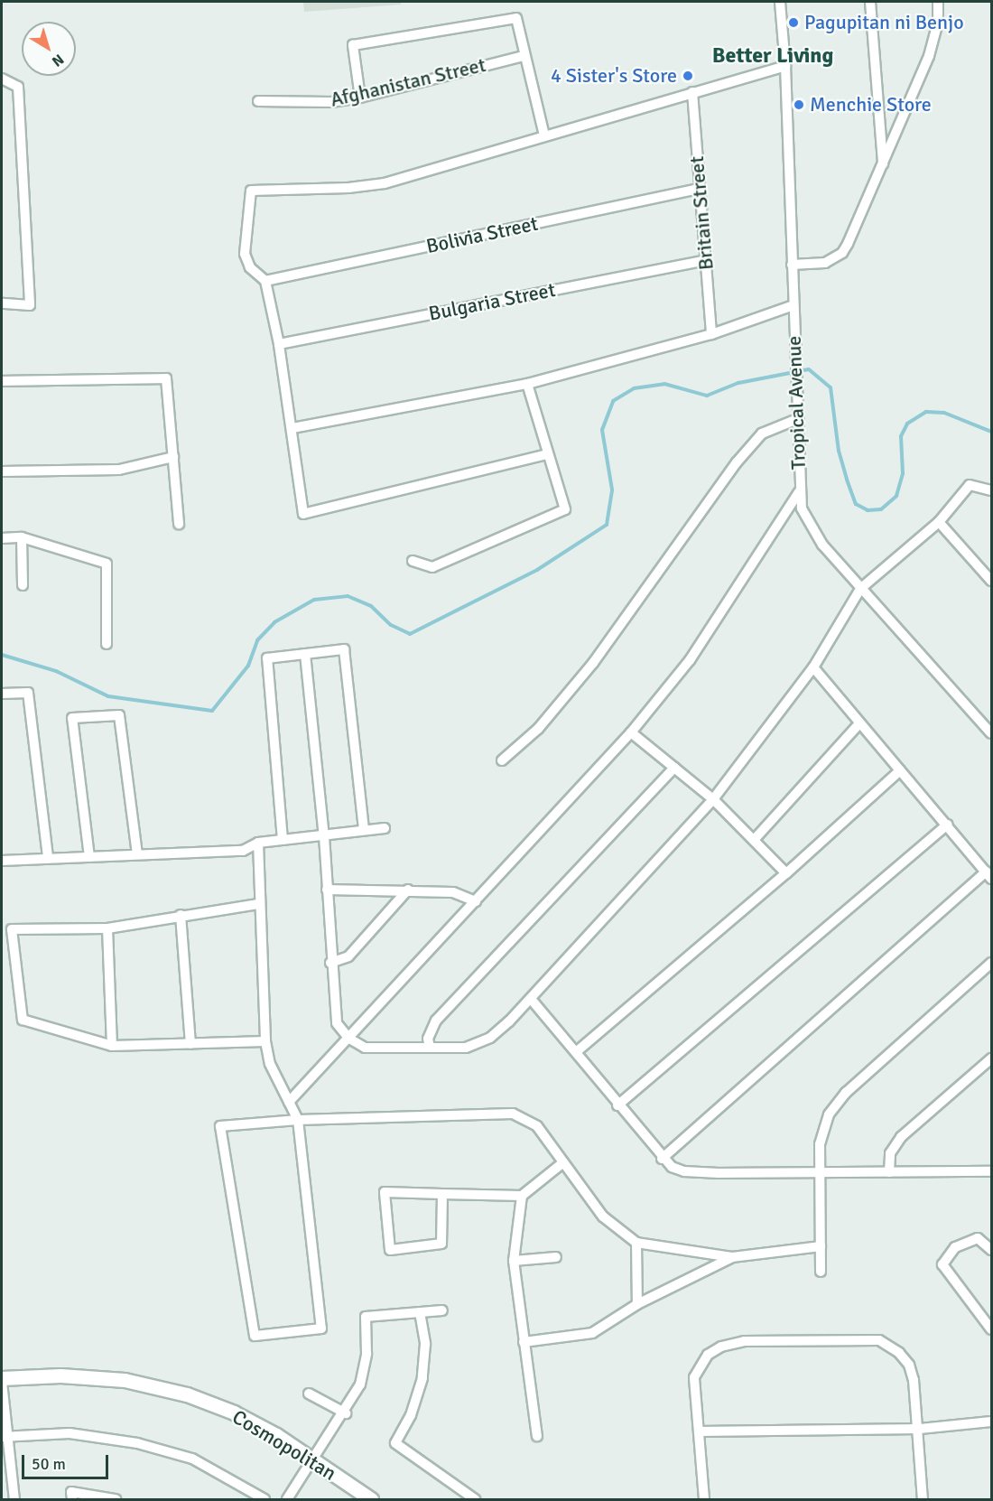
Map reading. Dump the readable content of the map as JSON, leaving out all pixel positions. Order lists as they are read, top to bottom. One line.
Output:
{"streets":{"street":["Afghanistan Street","Britain Street","Bolivia Street","Bulgaria Street","Tropical Avenue","Cosmopolitan"]},"crossings":[["Britain Street","Bolivia Street"],["Britain Street","Bulgaria Street"]],"districts":["Better Living"],"places":["Pagupitan ni Benjo","4 Sister's Store","Menchie Store"],"scale_bar":"50 m","north":"bottom right"}
